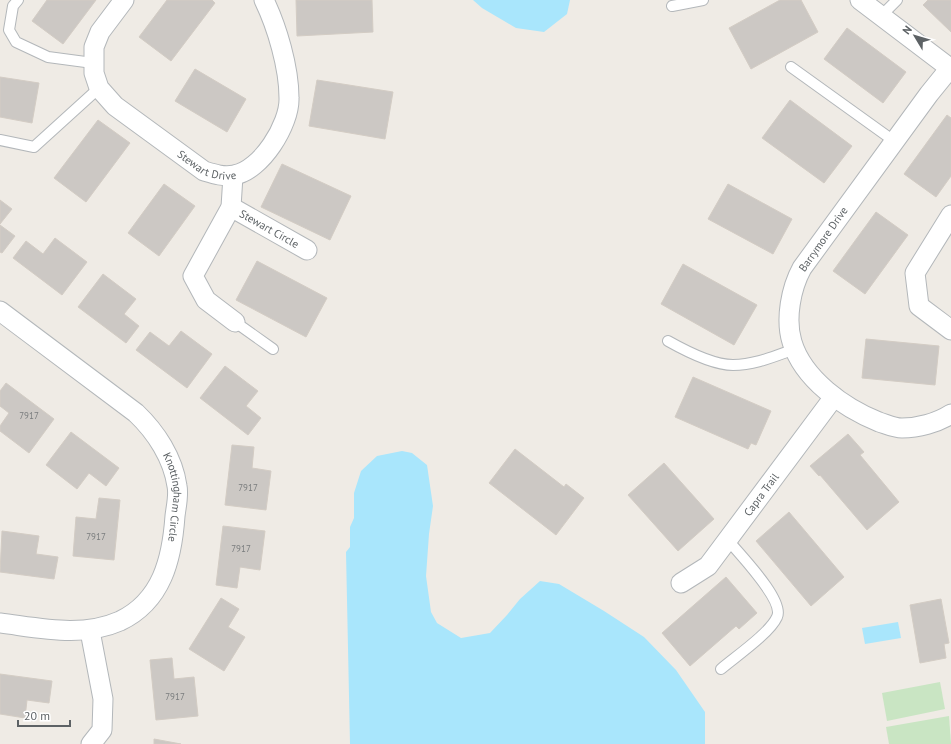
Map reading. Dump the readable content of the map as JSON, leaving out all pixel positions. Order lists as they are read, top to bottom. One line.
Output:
{"streets":{"street":["Stewart Drive","Stewart Circle","Barrymore Drive","Capra Trail","Knottingham Circle"]},"crossings":[["Stewart Drive","Stewart Circle"],["Barrymore Drive","Capra Trail"]],"house_numbers":["7917","7917","7917","7917","7917"],"scale_bar":"20 m","north":"top left"}
